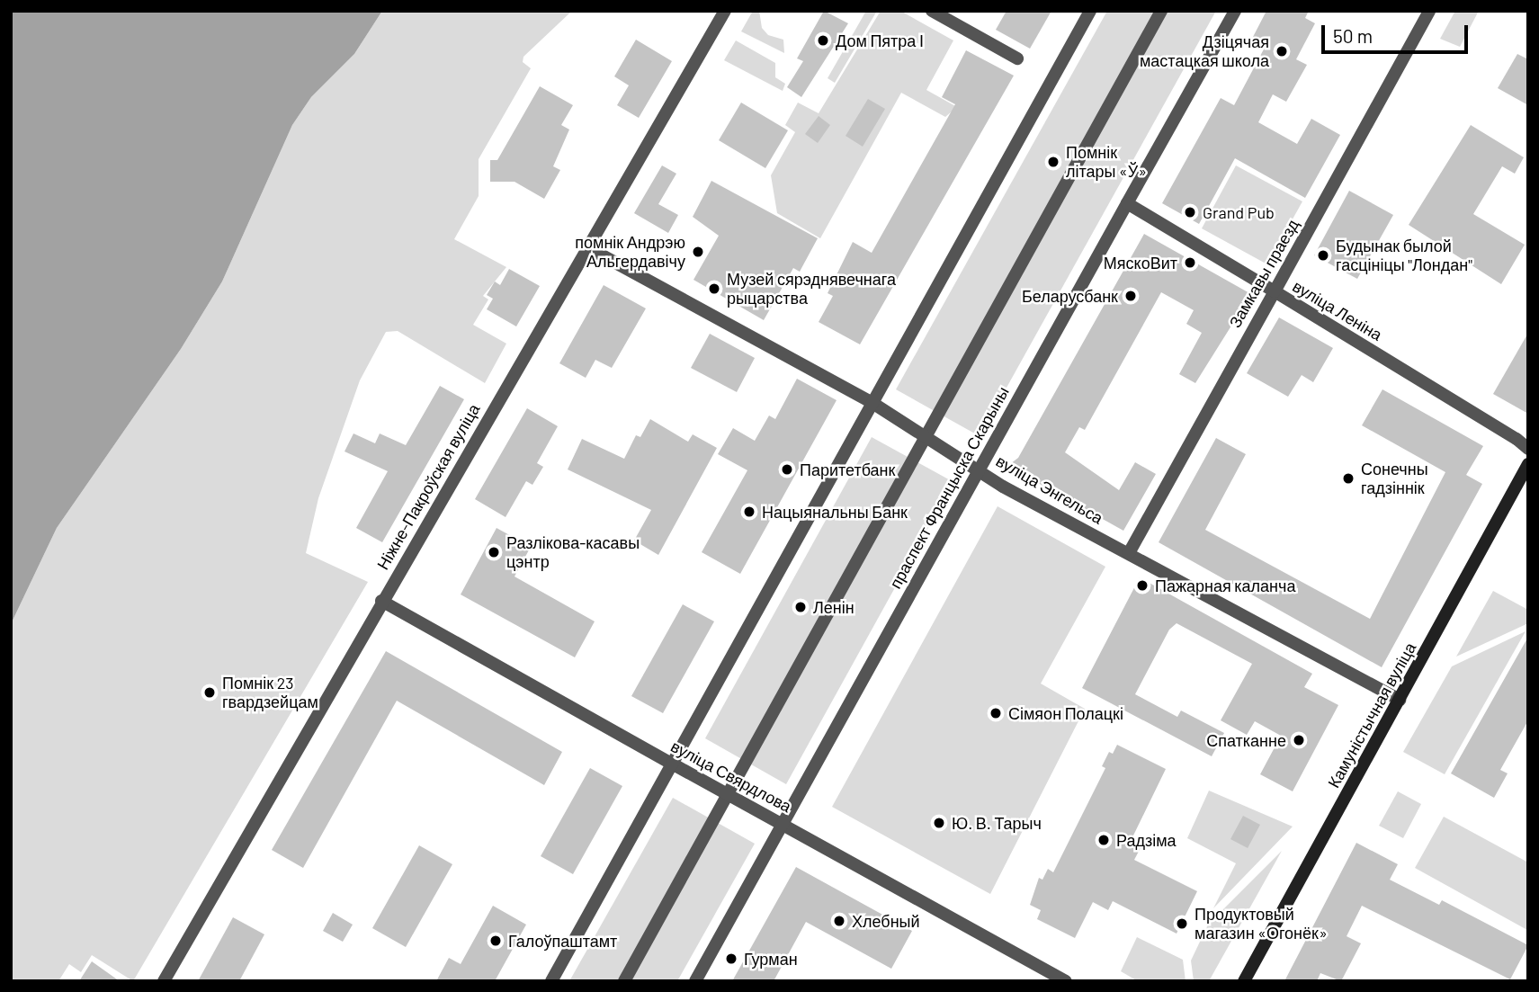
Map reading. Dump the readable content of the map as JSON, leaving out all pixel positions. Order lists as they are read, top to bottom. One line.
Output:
{"streets":{"main road":["Камуністычная вуліца"],"street":["Замкавы праезд","вуліца Леніна","Ніжне-Пакроўская вуліца","праспект Францыска Скарыны","вуліца Энгельса","вуліца Свярдлова"]},"crossings":[["Замкавы праезд","вуліца Леніна"],["Замкавы праезд","вуліца Энгельса"],["вуліца Леніна","праспект Францыска Скарыны"],["Ніжне-Пакроўская вуліца","вуліца Энгельса"],["Ніжне-Пакроўская вуліца","вуліца Свярдлова"],["праспект Францыска Скарыны","вуліца Энгельса"],["праспект Францыска Скарыны","вуліца Свярдлова"],["вуліца Энгельса","Камуністычная вуліца"]],"places":["Дом Пятра І","Дзіцячая мастацкая школа","Помнік літары «Ў»","Grand Pub","помнік Андрэю Альгердавічу","Будынак былой гасцініцы \"Лондан\"","МяскоВит","Музей сярэднявечнага рыцарства","Беларусбанк","Паритетбанк","Сонечны гадзіннік","Нацыянальны Банк","Разлікова-касавы цэнтр","Пажарная каланча","Ленін","Помнік 23 гвардзейцам","Сімяон Полацкі","Спатканне","Ю. В. Тарыч","Радзіма","Хлебный","Продуктовый магазин «Огонёк»","Галоўпаштамт","Гурман"],"scale_bar":"50 m"}
